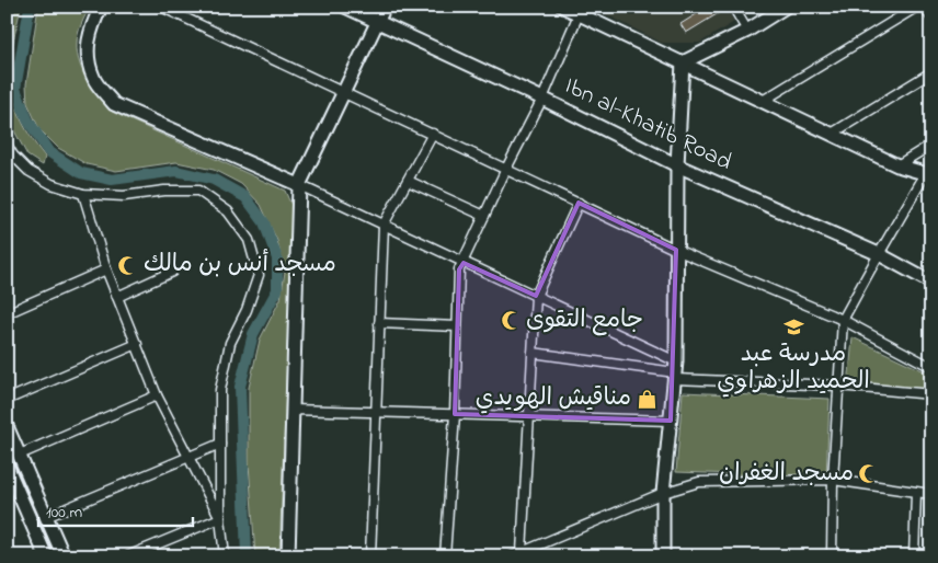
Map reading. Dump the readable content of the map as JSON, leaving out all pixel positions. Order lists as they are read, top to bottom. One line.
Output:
{"streets":{"main road":["Ibn al-Khatib Road"]},"places":{"mosque":["مسجد أنس بن مالك","جامع التقوى","مسجد الغفران"],"school or university":["مدرسة عبد الحميد الزهراوي"],"shop":["مناقيش الهويدي"]},"scale_bar":"100 m"}
